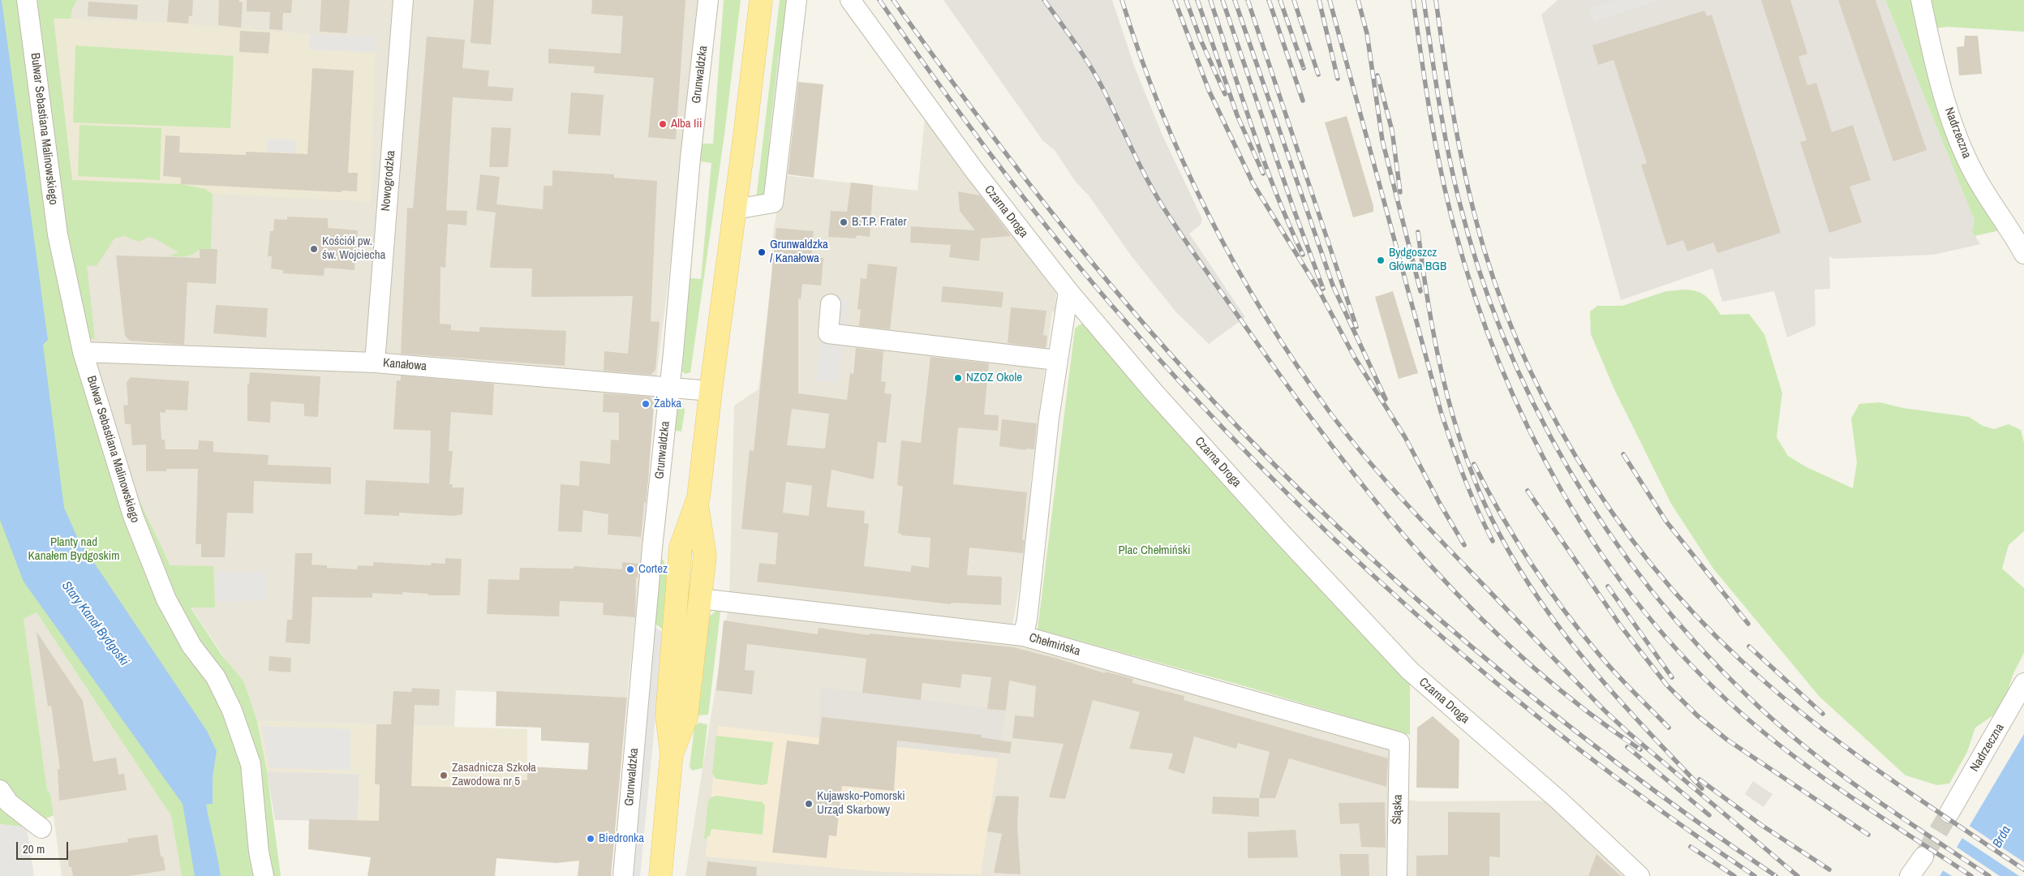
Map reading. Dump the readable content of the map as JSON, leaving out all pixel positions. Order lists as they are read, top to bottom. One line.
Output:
{"streets":{"street":["Grunwaldzka","Bulwar Sebastiana Malinowskiego","Nadrzeczna","Nowogrodzka","Czarna Droga","Kanałowa","Chełmińska","Śląska"]},"crossings":[["Grunwaldzka","Kanałowa"],["Bulwar Sebastiana Malinowskiego","Kanałowa"],["Nowogrodzka","Kanałowa"],["Chełmińska","Śląska"]],"water":["Stary Kanał Bydgoski","Brda"],"parks":["Planty nad Kanałem Bydgoskim","Plac Chełmiński"],"places":["Alba Iii","B.T.P. Frater","Kościół pw. św. Wojciecha","Grunwaldzka / Kanałowa","Bydgoszcz Główna BGB","NZOZ Okole","Żabka","Cortez","Zasadnicza Szkoła Zawodowa nr 5","Kujawsko-Pomorski Urząd Skarbowy","Biedronka"],"scale_bar":"20 m"}
